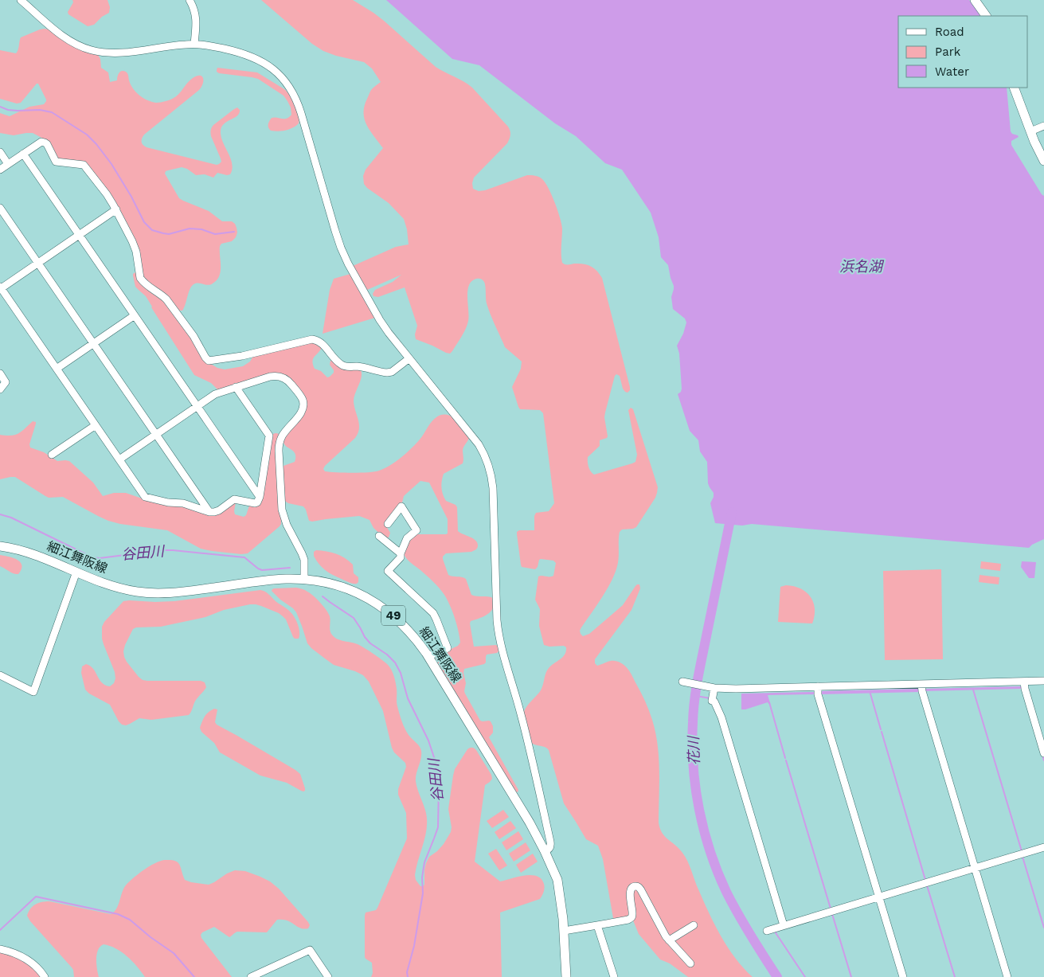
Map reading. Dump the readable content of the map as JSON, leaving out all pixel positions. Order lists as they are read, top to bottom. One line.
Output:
{"streets":{"main road":["細江舞阪線","49"]},"water":["浜名湖","谷田川","花川"],"legend":["Road","Park","Water"]}
